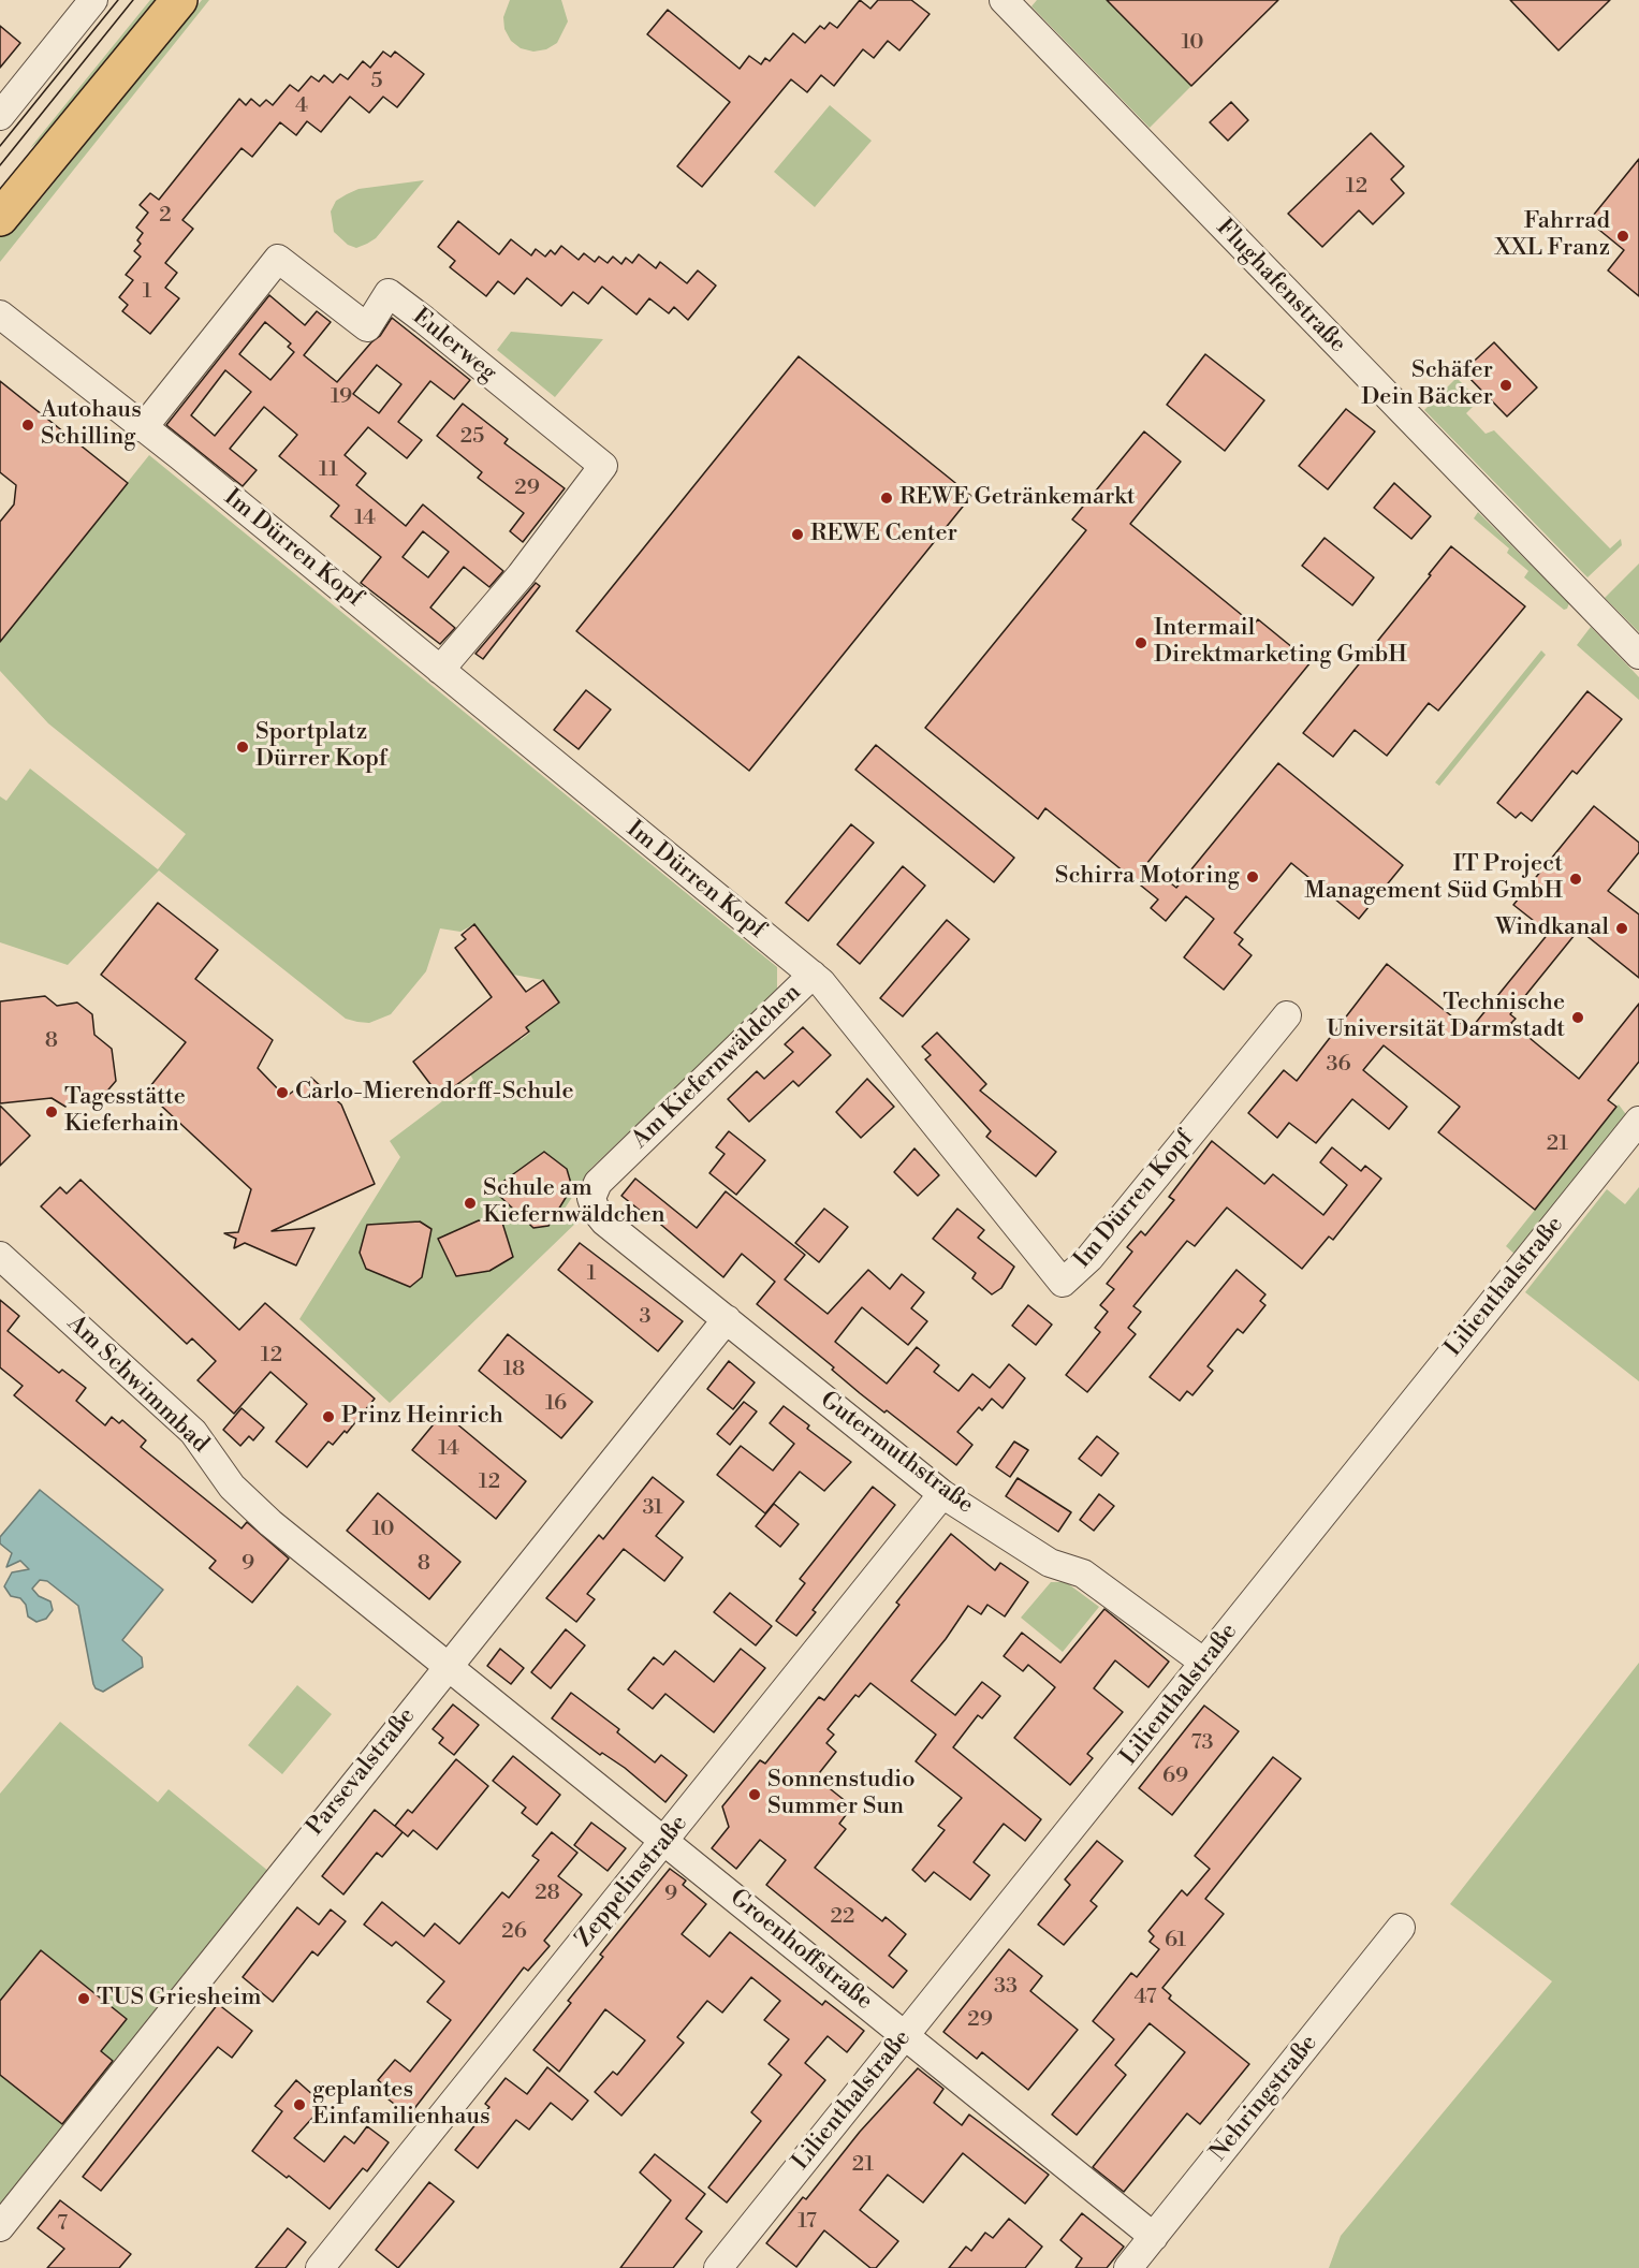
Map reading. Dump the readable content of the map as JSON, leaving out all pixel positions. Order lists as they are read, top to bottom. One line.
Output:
{"streets":{"street":["Flughafenstraße","Eulerweg","Im Dürren Kopf","Am Kiefernwäldchen","Lilienthalstraße","Am Schwimmbad","Gutermuthstraße","Parsevalstraße","Zeppelinstraße","Groenhoffstraße","Nehringstraße"]},"crossings":[["Eulerweg","Im Dürren Kopf"],["Im Dürren Kopf","Am Kiefernwäldchen"],["Am Kiefernwäldchen","Gutermuthstraße"],["Lilienthalstraße","Gutermuthstraße"],["Lilienthalstraße","Groenhoffstraße"],["Am Schwimmbad","Parsevalstraße"],["Am Schwimmbad","Groenhoffstraße"],["Gutermuthstraße","Parsevalstraße"],["Gutermuthstraße","Zeppelinstraße"],["Parsevalstraße","Groenhoffstraße"],["Zeppelinstraße","Groenhoffstraße"],["Groenhoffstraße","Nehringstraße"]],"places":["Fahrrad XXL Franz","Schäfer Dein Bäcker","Autohaus Schilling","REWE Getränkemarkt","REWE Center","Intermail Direktmarketing GmbH","Sportplatz Dürrer Kopf","Schirra Motoring","IT Project Management Süd GmbH","Windkanal","Technische Universität Darmstadt","Carlo-Mierendorff-Schule","Tagesstätte Kieferhain","Schule am Kiefernwäldchen","Prinz Heinrich","Sonnenstudio Summer Sun","TUS Griesheim","geplantes Einfamilienhaus"],"house_numbers":["10","5","4","12","2","1","19","25","11","29","14","8","36","21","1","3","12","18","16","14","12","31","10","9","8","73","69","28","9","22","26","61","33","47","29","21","17","7"]}
